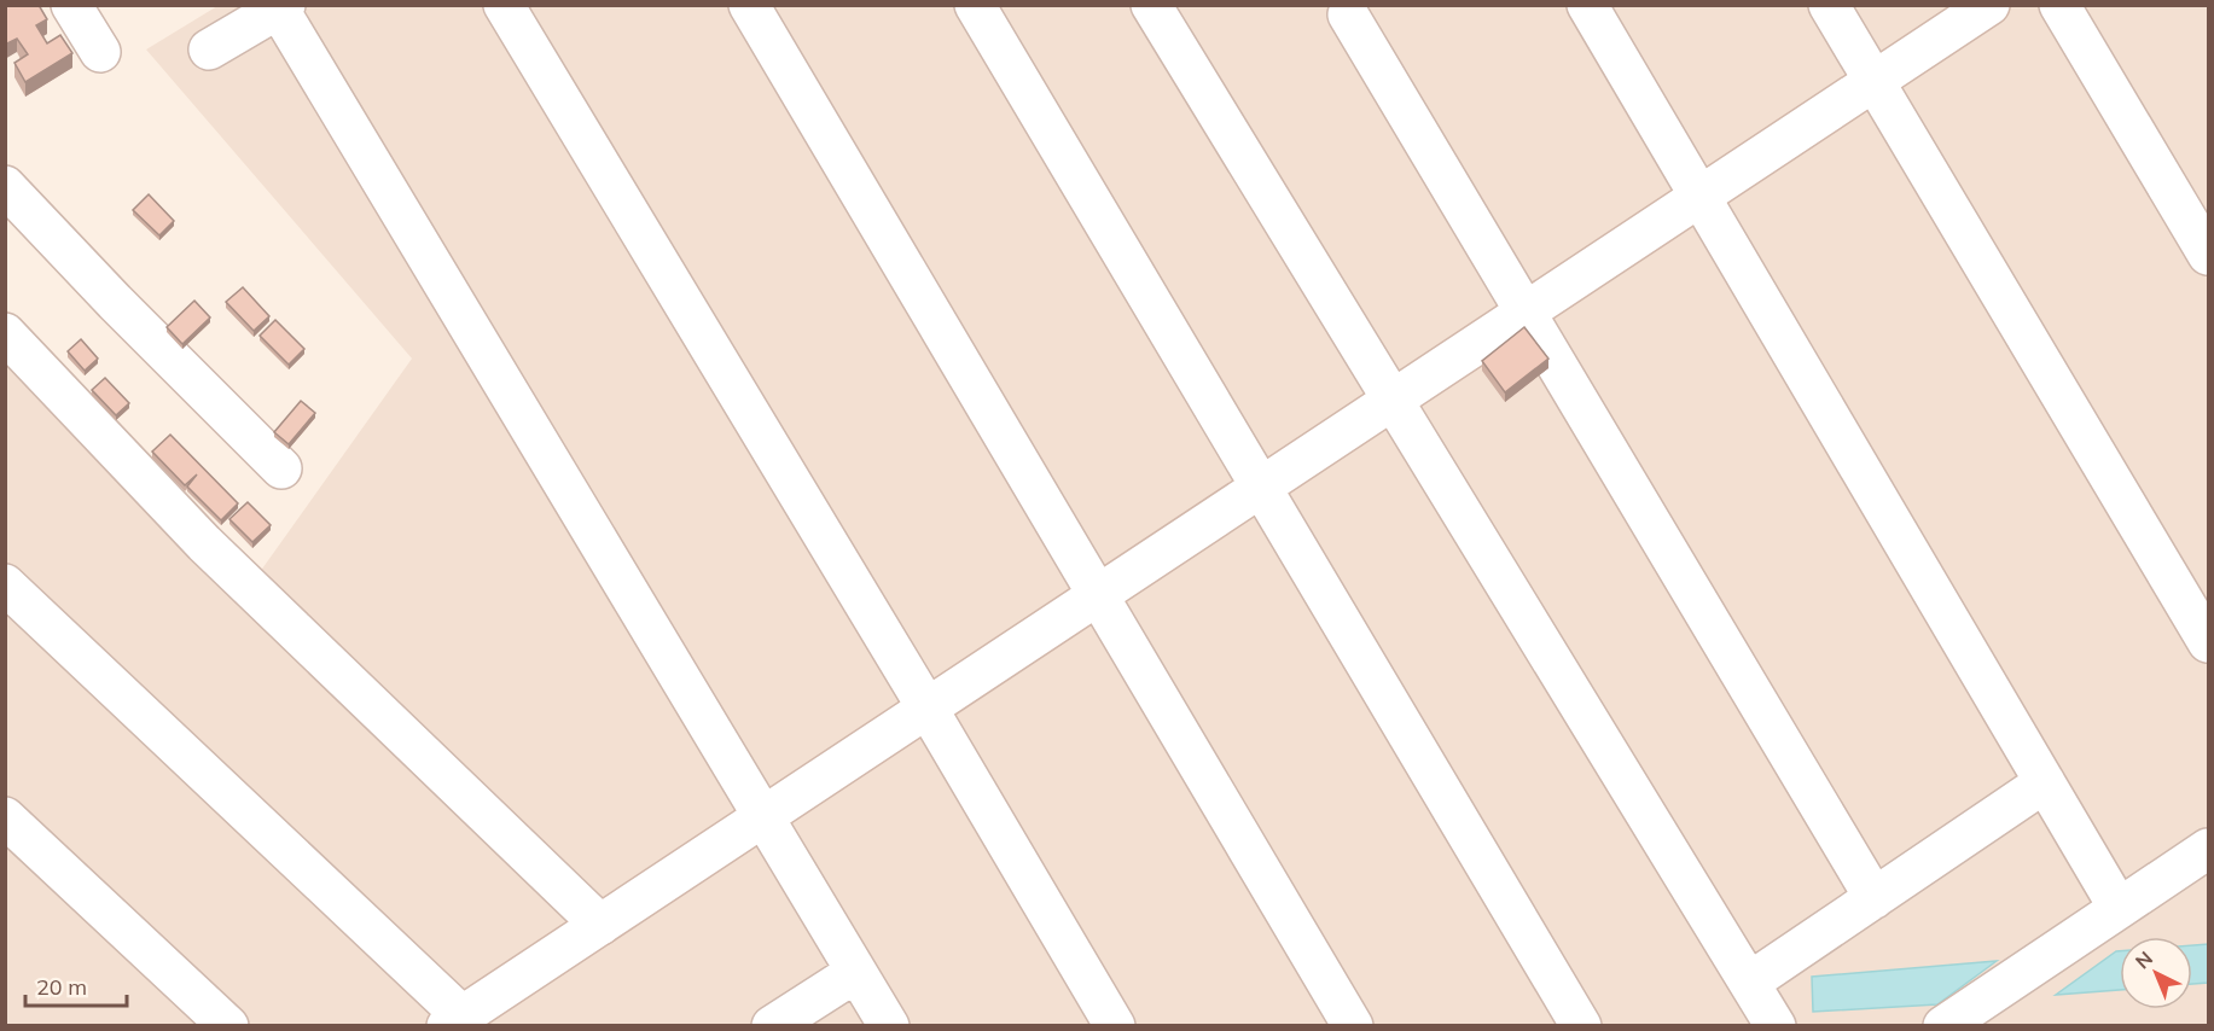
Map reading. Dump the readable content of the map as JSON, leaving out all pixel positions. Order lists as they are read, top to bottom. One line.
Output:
{"scale_bar":"20 m","north":"top left"}
